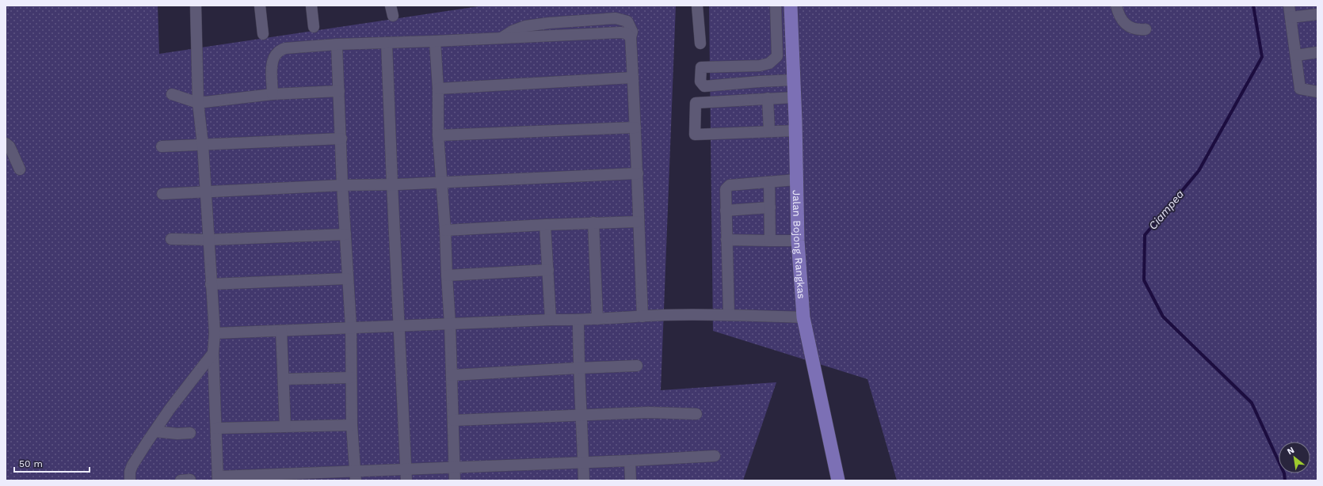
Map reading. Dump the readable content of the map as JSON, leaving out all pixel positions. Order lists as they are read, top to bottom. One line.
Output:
{"streets":{"main road":["Jalan Bojong Rangkas"]},"water":["Ciampea"],"scale_bar":"50 m","north":"top left"}
